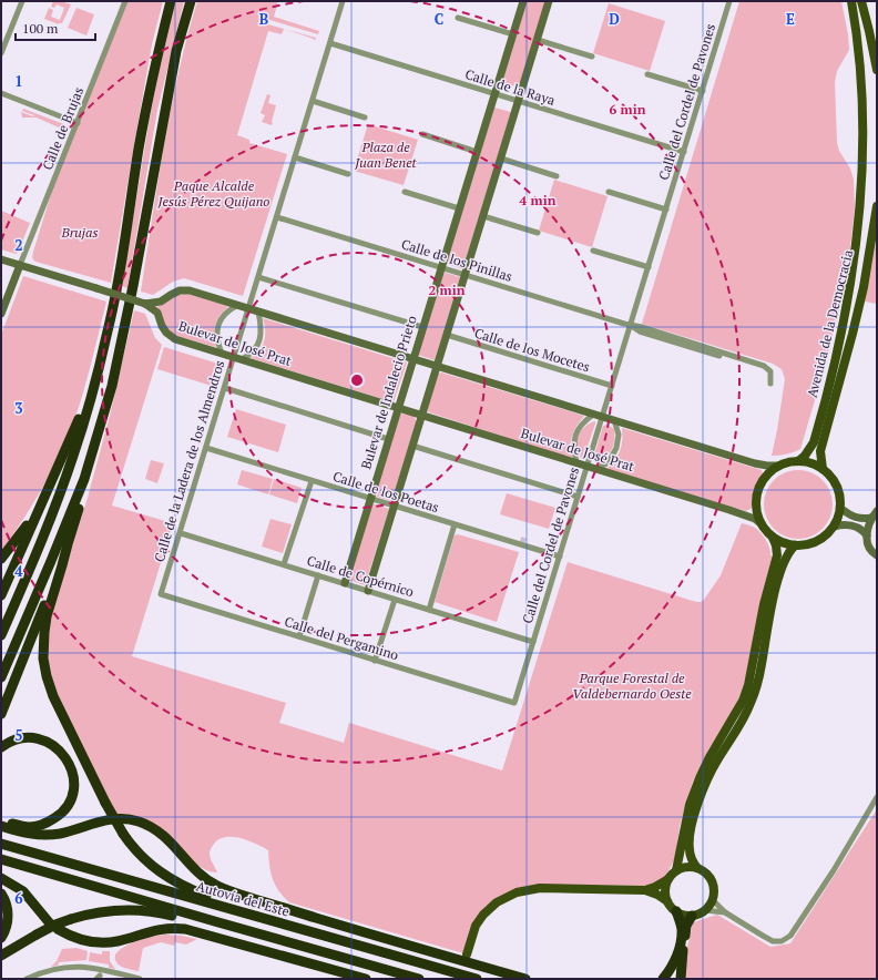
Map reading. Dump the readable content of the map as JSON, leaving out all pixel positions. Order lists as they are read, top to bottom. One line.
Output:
{"streets":{"highway":["Autovía del Este"],"main road":["Avenida de la Democracia"],"street":["Calle de la Raya","Calle del Cordel de Pavones","Calle de Brujas","Calle de los Pinillas","Bulevar de José Prat","Calle de los Mocetes","Bulevar de Indalecio Prieto","Calle de la Ladera de los Almendros","Calle de los Poetas","Calle de Copérnico","Calle del Pergamino"]},"crossings":[["Calle de la Raya","Calle del Cordel de Pavones"],["Calle de la Raya","Bulevar de Indalecio Prieto"],["Calle de la Raya","Calle de la Ladera de los Almendros"],["Calle del Cordel de Pavones","Calle de los Pinillas"],["Calle del Cordel de Pavones","Bulevar de José Prat"],["Calle del Cordel de Pavones","Calle de los Mocetes"],["Calle del Cordel de Pavones","Calle de los Poetas"],["Calle del Cordel de Pavones","Calle de Copérnico"],["Calle del Cordel de Pavones","Calle del Pergamino"],["Calle de los Pinillas","Bulevar de Indalecio Prieto"],["Calle de los Pinillas","Calle de la Ladera de los Almendros"],["Avenida de la Democracia","Bulevar de José Prat"],["Bulevar de José Prat","Bulevar de Indalecio Prieto"],["Bulevar de José Prat","Calle de la Ladera de los Almendros"],["Bulevar de Indalecio Prieto","Calle de los Poetas"],["Bulevar de Indalecio Prieto","Calle de Copérnico"],["Calle de la Ladera de los Almendros","Calle de los Poetas"],["Calle de la Ladera de los Almendros","Calle de Copérnico"],["Calle de la Ladera de los Almendros","Calle del Pergamino"]],"parks":["Plaza de Juan Benet","Paque Alcalde Jesús Pérez Quijano","Brujas","Parque Forestal de Valdebernardo Oeste"],"scale_bar":"100 m","grid":{"columns":["B","C","D","E"],"rows":["1","2","3","4","5","6"]},"rings":["6 min","4 min","2 min"]}
